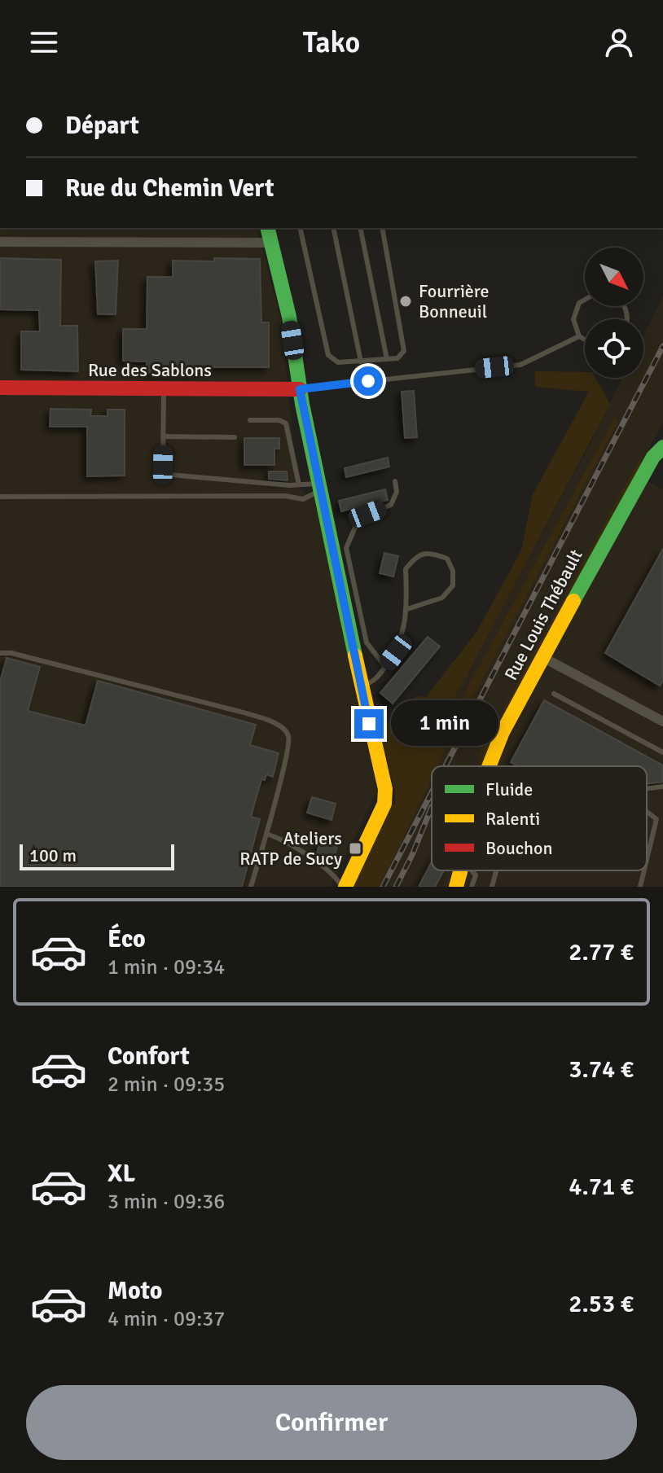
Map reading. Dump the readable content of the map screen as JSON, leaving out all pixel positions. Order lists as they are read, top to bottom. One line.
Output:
{"streets":{"street":["Rue des Sablons","Rue Louis Thébault"]},"places":{"other":["Fourrière Bonneuil"],"transit":["Ateliers RATP de Sucy"]},"legend":["Fluide","Ralenti","Bouchon"],"scale_bar":"100 m","north":"bottom right","page":{"header":"Tako","banner":["Départ","Rue du Chemin Vert"],"bubble":"1 min","scale":"100 m","list":[{"name":"Éco","note":"1 min · 09:34","value":"2.77 €"},{"name":"Confort","note":"2 min · 09:35","value":"3.74 €"},{"name":"XL","note":"3 min · 09:36","value":"4.71 €"},{"name":"Moto","note":"4 min · 09:37","value":"2.53 €"}],"buttons":"Confirmer"}}
